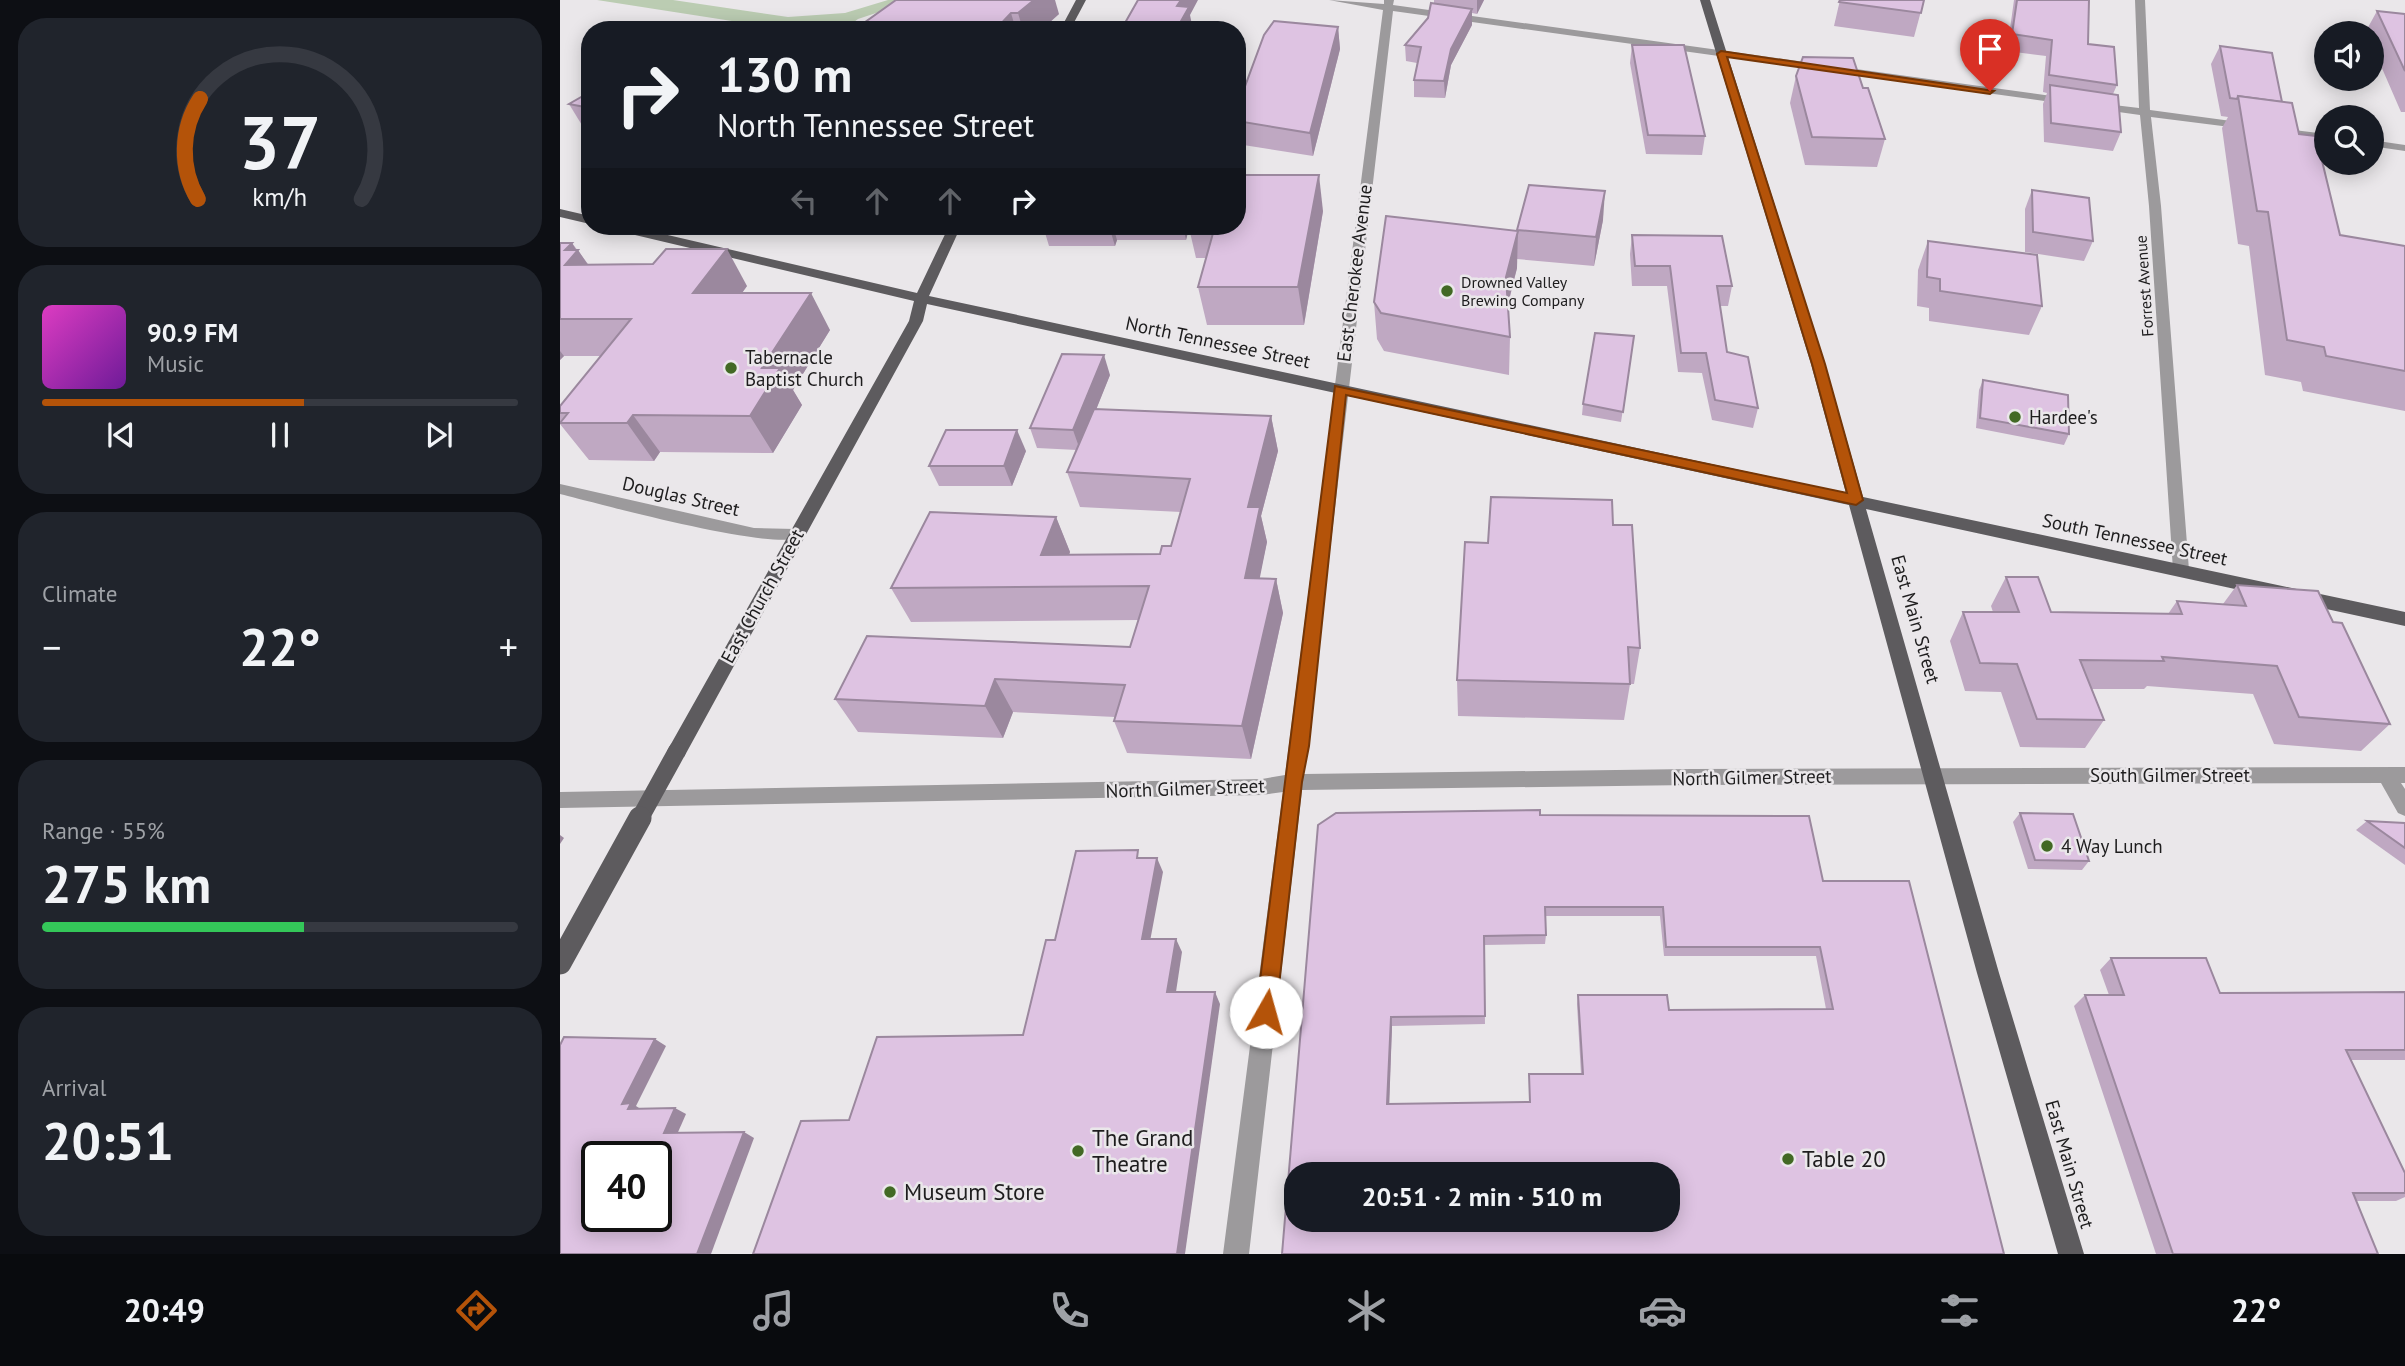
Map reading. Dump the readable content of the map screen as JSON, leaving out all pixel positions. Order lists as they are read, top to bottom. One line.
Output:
{"streets":{"main road":["North Tennessee Street","South Tennessee Street","East Church Street","East Main Street"],"street":["East Cherokee Avenue","Forrest Avenue","Douglas Street","South Gilmer Street","North Gilmer Street"]},"crossings":[["East Cherokee Avenue","North Tennessee Street"],["East Cherokee Avenue","North Gilmer Street"],["Forrest Avenue","South Tennessee Street"],["North Tennessee Street","South Tennessee Street"],["North Tennessee Street","East Church Street"],["North Tennessee Street","East Main Street"],["Douglas Street","East Church Street"],["South Tennessee Street","East Main Street"],["East Main Street","South Gilmer Street"],["East Main Street","North Gilmer Street"],["South Gilmer Street","North Gilmer Street"]],"places":["Drowned Valley Brewing Company","Tabernacle Baptist Church","Hardee's","4 Way Lunch","The Grand Theatre","Table 20","Museum Store"],"page":{"turn":["130 m","North Tennessee Street"],"song":["90.9 FM","Music"],"tile":["Climate",["Range · 55%","275 km"],["Arrival","20:51"]],"heat":["−","22°","+"],"limit":"40","trip":"20:51 · 2 min · 510 m","tabs":["20:49","22°"],"gauge":["37","km/h"]}}
